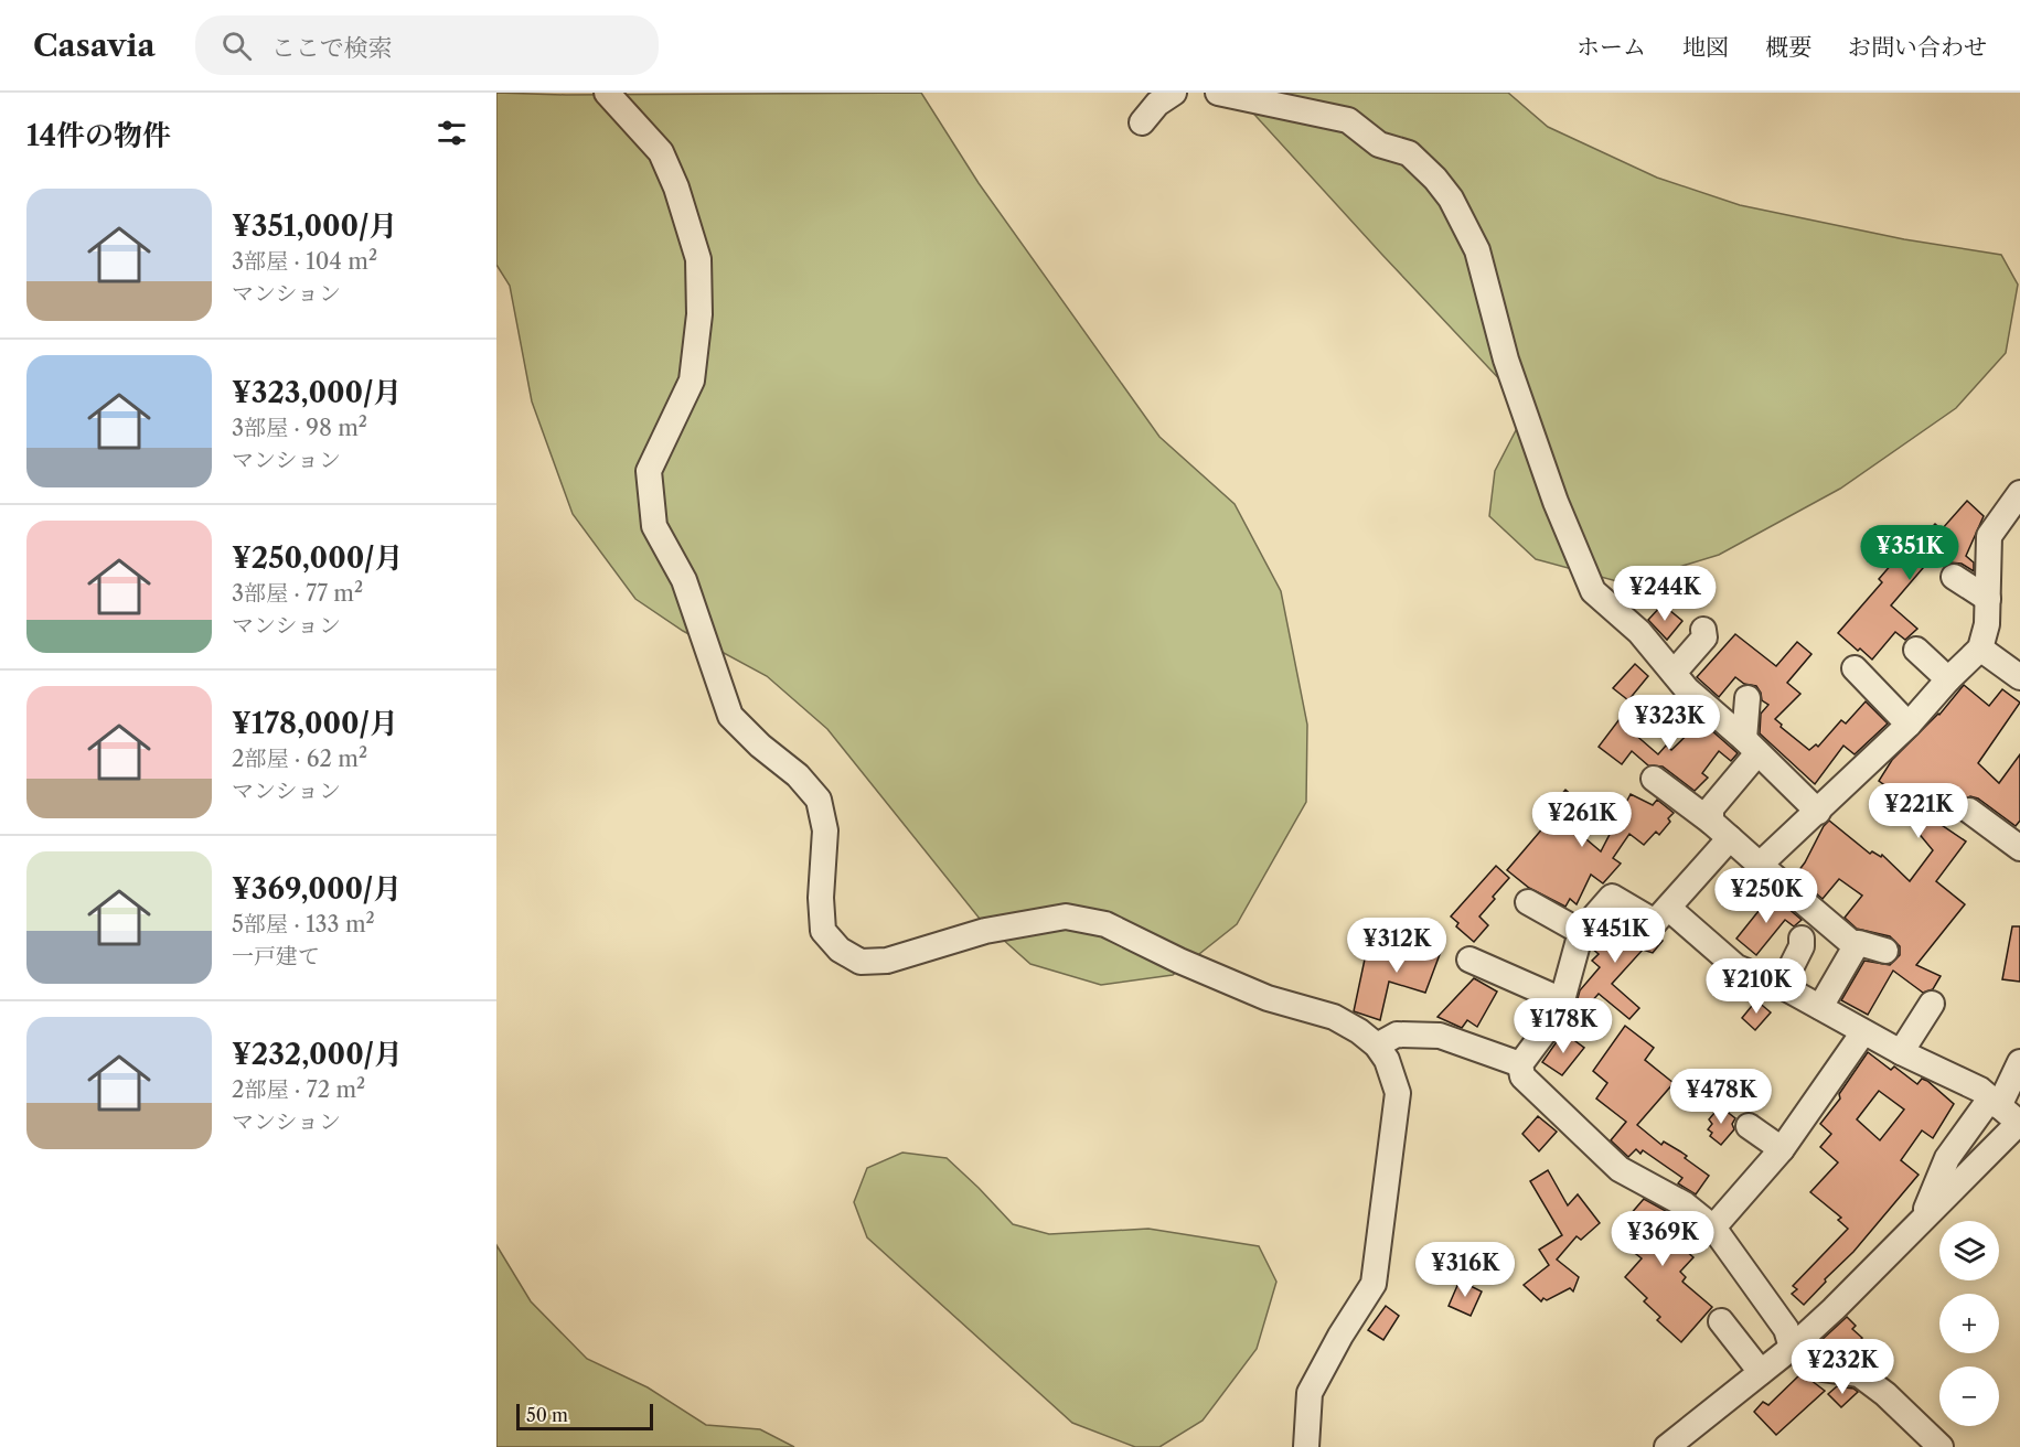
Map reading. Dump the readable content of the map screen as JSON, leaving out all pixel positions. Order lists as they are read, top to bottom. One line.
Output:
{"scale_bar":"50 m","page":{"header":"Casavia","search":"ここで検索","nav":["ホーム","地図","概要","お問い合わせ"],"heading":"14件の物件","list":[{"name":"¥351,000/月","note":"3部屋 · 104 m² · マンション"},{"name":"¥323,000/月","note":"3部屋 · 98 m² · マンション"},{"name":"¥250,000/月","note":"3部屋 · 77 m² · マンション"},{"name":"¥178,000/月","note":"2部屋 · 62 m² · マンション"},{"name":"¥369,000/月","note":"5部屋 · 133 m² · 一戸建て"},{"name":"¥232,000/月","note":"2部屋 · 72 m² · マンション"}],"price":["¥351K","¥244K","¥323K","¥221K","¥261K","¥250K","¥451K","¥312K","¥210K","¥178K","¥478K","¥369K","¥316K","¥232K"],"map_buttons":["+","−"],"scale":"50 m"}}
